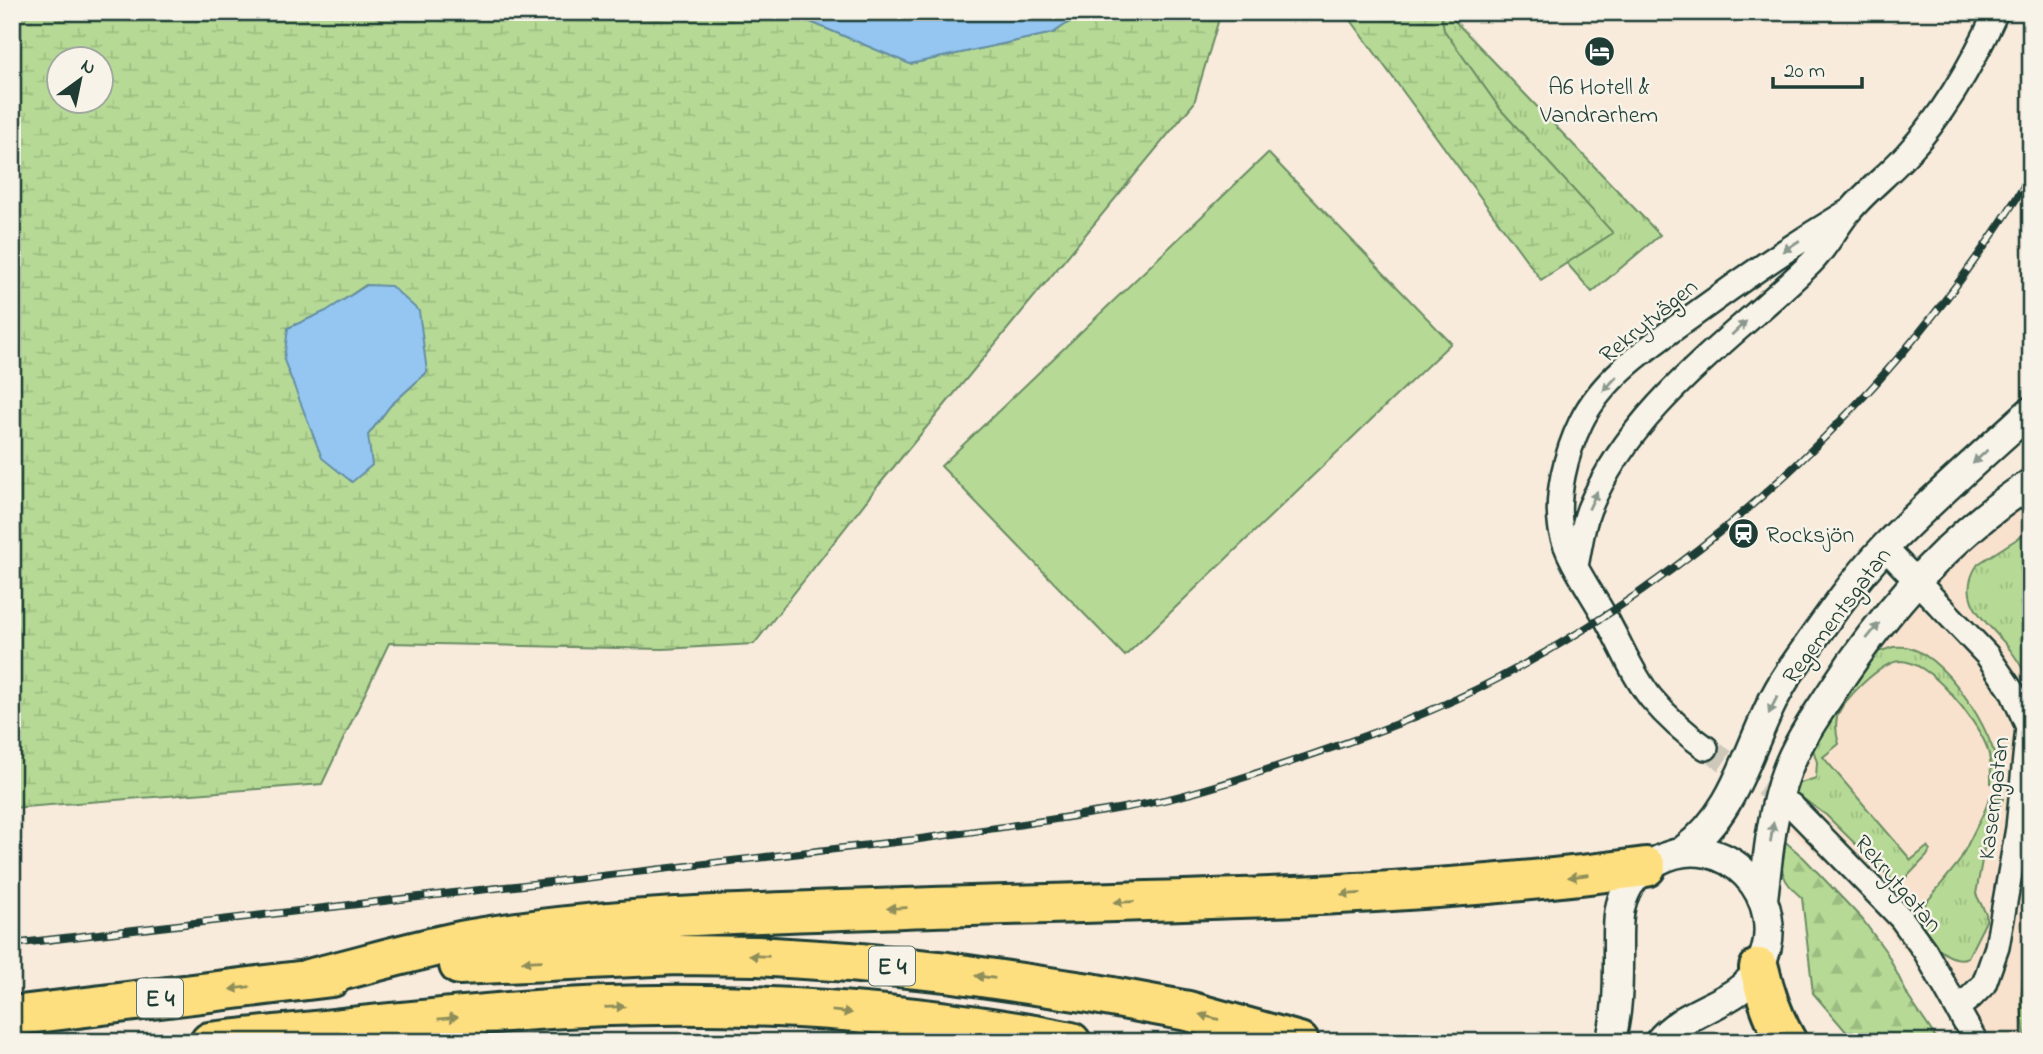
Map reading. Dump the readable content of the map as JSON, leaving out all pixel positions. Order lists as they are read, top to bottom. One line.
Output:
{"streets":{"highway":["E 4"],"street":["Rekrytvägen","Regementsgatan","Kaserngatan","Rekrytgatan"]},"crossings":[["Regementsgatan","Kaserngatan"],["Kaserngatan","Rekrytgatan"]],"places":{"hotel":["A6 Hotell & Vandrarhem"],"station":["Rocksjön"]},"scale_bar":"20 m","north":"top right"}
